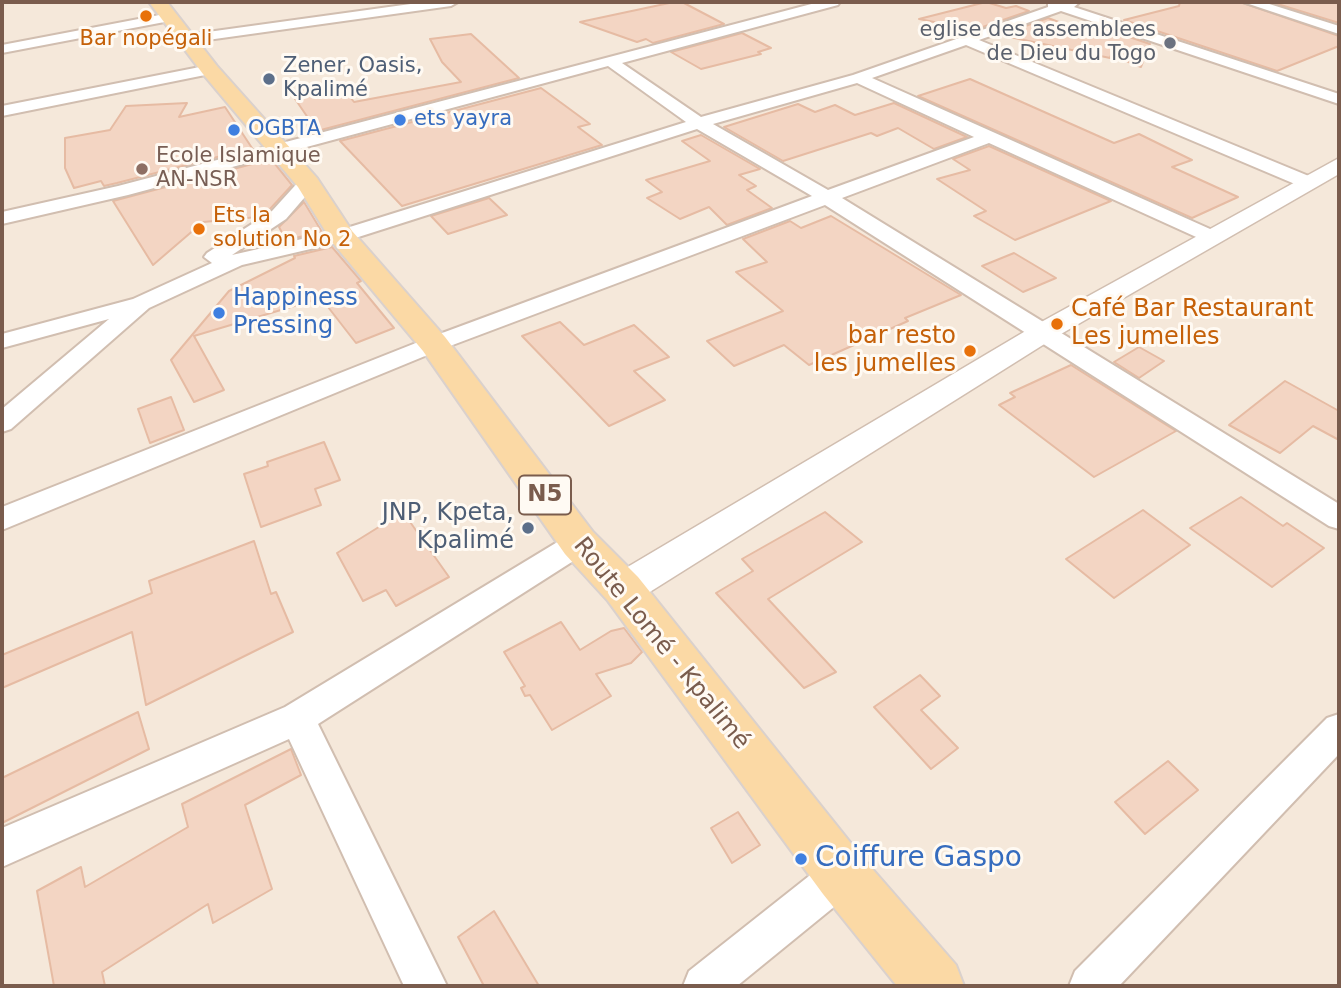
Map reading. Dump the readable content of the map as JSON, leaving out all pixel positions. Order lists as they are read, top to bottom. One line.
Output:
{"streets":{"main road":["N5","Route Lomé - Kpalimé"]},"places":["Bar nopégali","eglise des assemblees de Dieu du Togo","Zener, Oasis, Kpalimé","ets yayra","OGBTA","Ecole Islamique AN-NSR","Ets la solution No 2","Happiness Pressing","Café Bar Restaurant Les jumelles","bar resto les jumelles","JNP, Kpeta, Kpalimé","Coiffure Gaspo"]}
